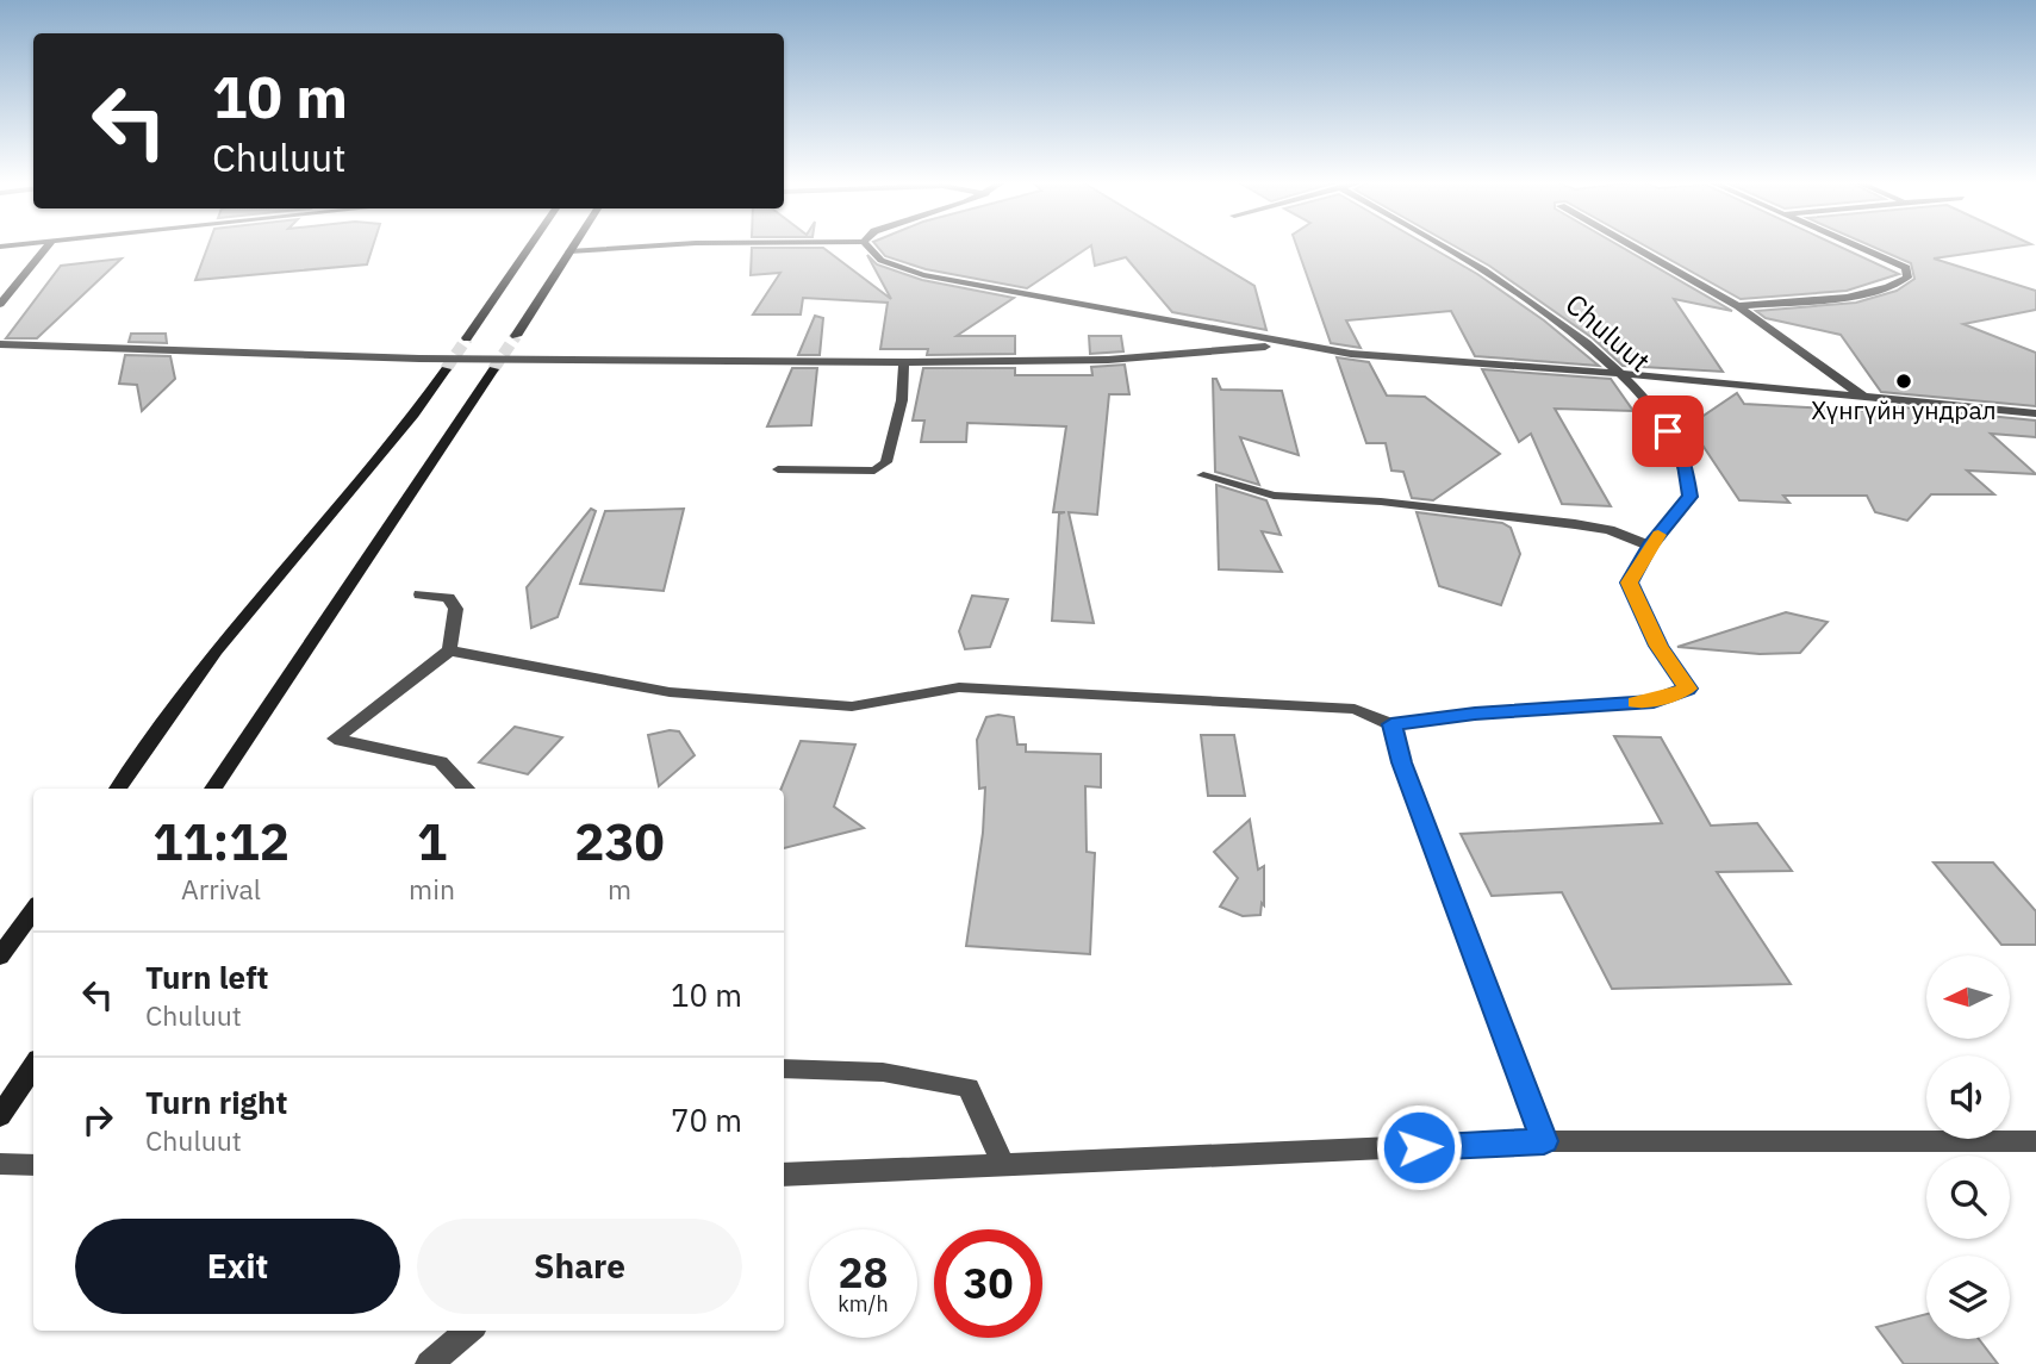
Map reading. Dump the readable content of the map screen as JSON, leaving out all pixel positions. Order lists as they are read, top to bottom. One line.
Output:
{"streets":{"street":["Chuluut"]},"places":["Хүнгүйн ундрал"],"north":"left","page":{"turn":["10 m","Chuluut"],"eta":["11:12","Arrival","1","min","230","m"],"list":[{"name":"Turn left","note":"Chuluut","value":"10 m"},{"name":"Turn right","note":"Chuluut","value":"70 m"}],"buttons":["Exit","Share"],"speed":"28 km/h","limit":"30"}}
